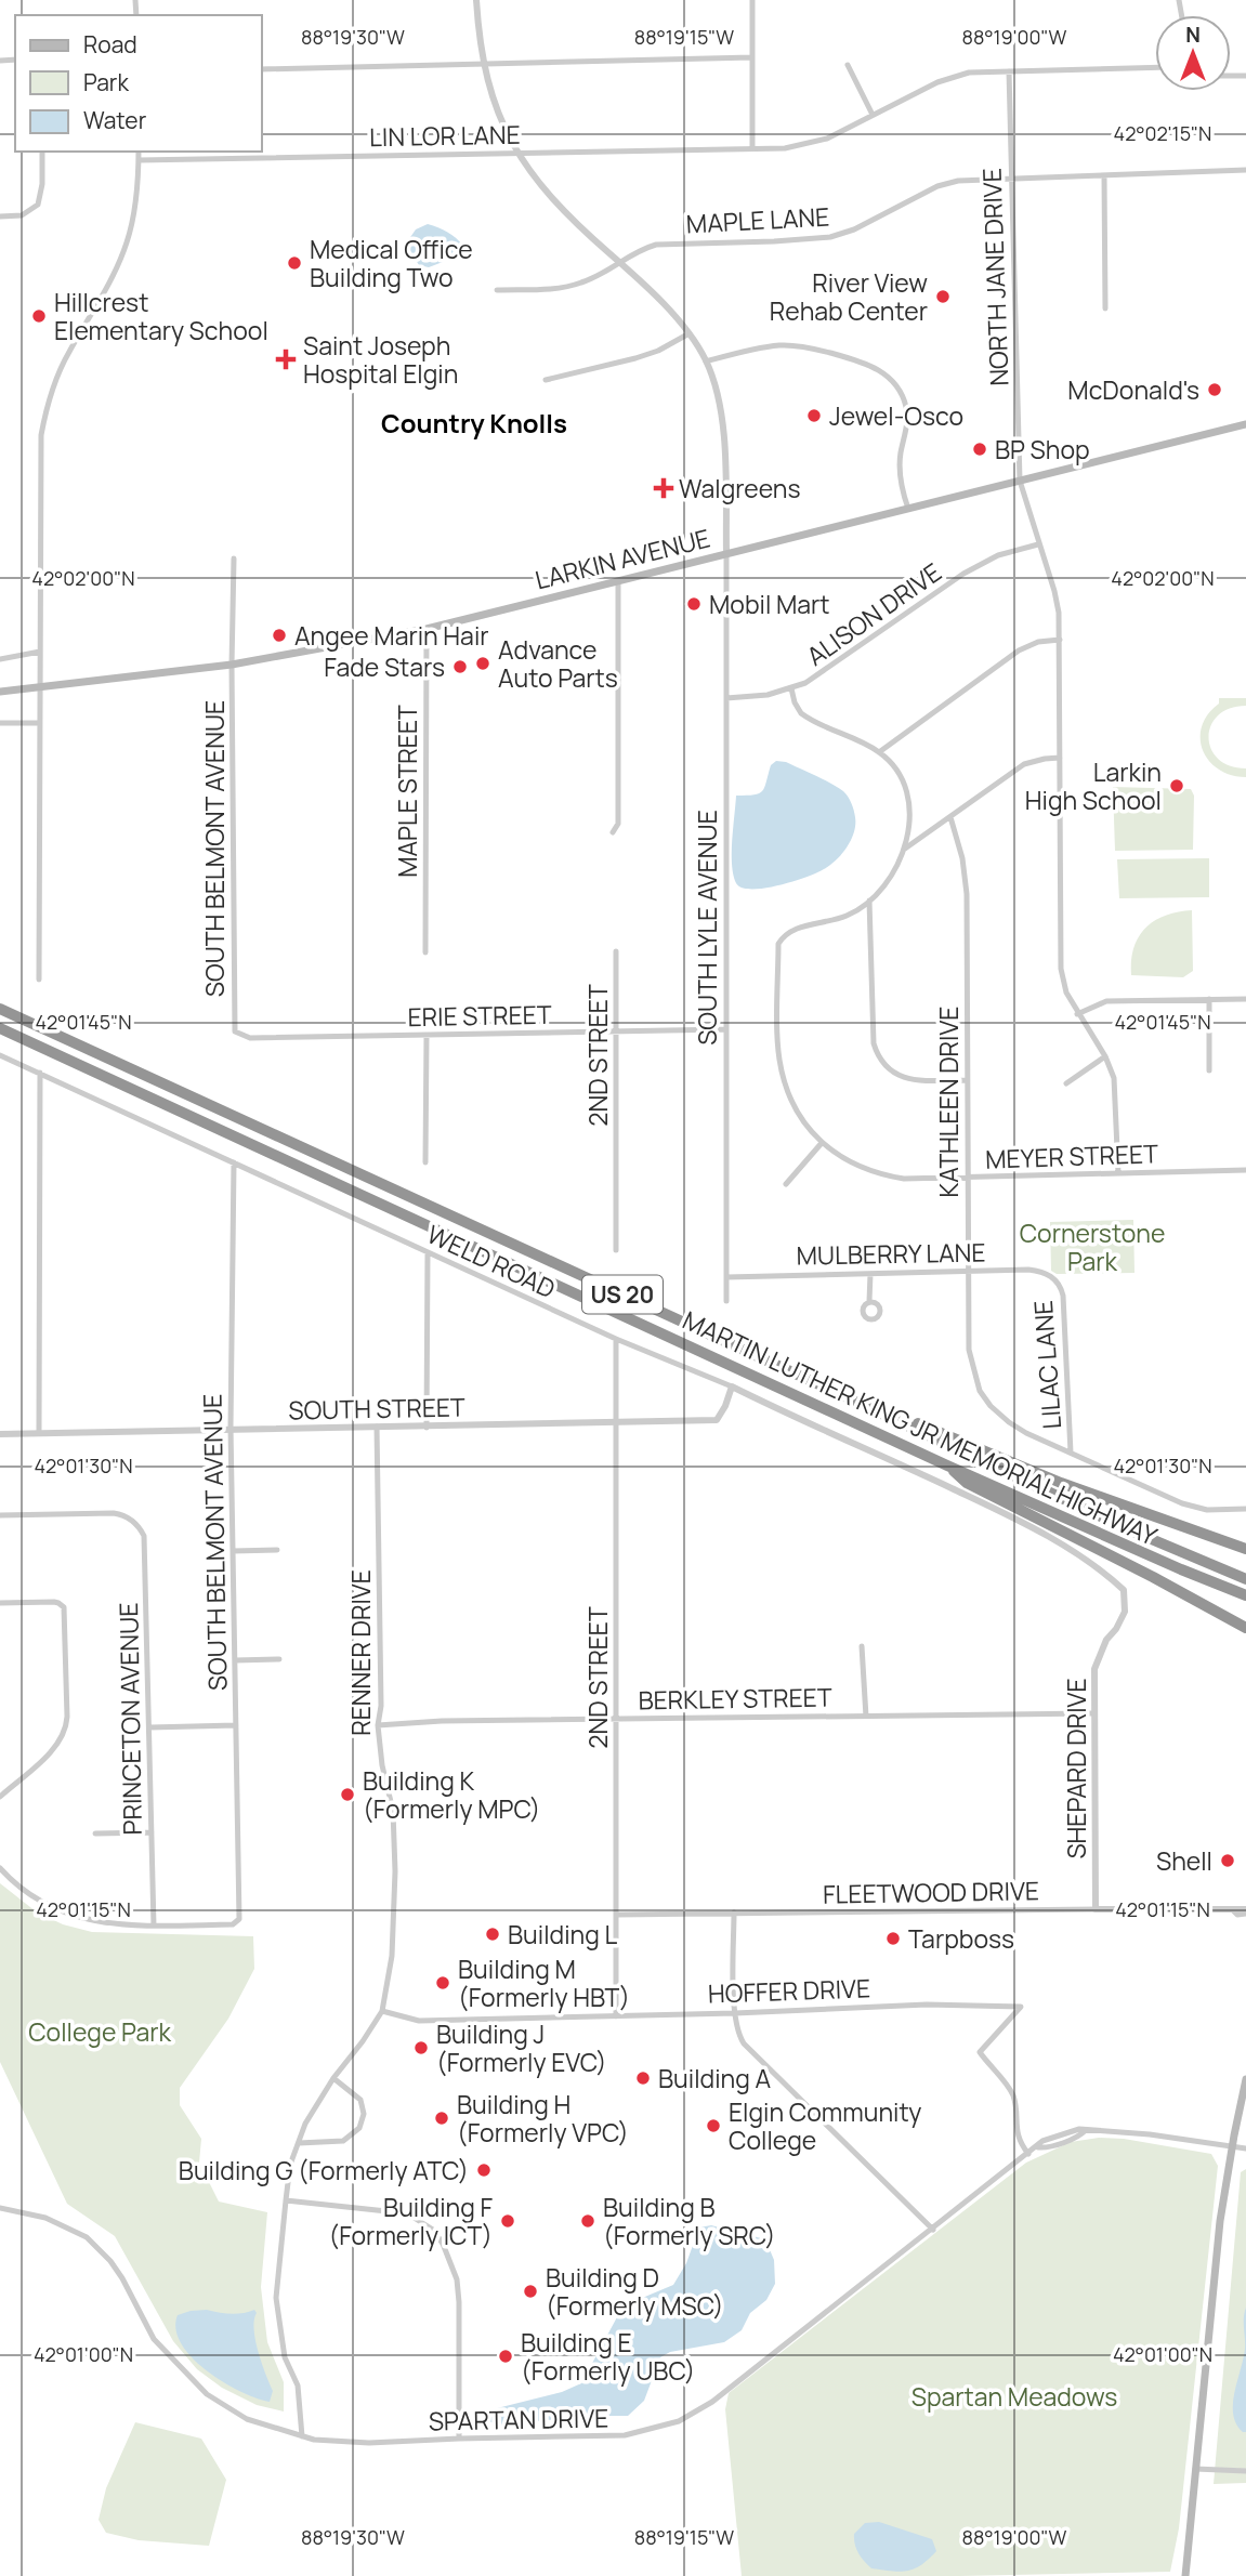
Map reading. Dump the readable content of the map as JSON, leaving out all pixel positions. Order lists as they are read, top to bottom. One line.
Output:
{"streets":{"highway":["US 20","MARTIN LUTHER KING JR MEMORIAL HIGHWAY"],"main road":["LARKIN AVENUE"],"street":["LIN LOR LANE","MAPLE LANE","NORTH JANE DRIVE","ALISON DRIVE","MAPLE STREET","SOUTH BELMONT AVENUE","SOUTH LYLE AVENUE","ERIE STREET","2ND STREET","KATHLEEN DRIVE","MEYER STREET","MULBERRY LANE","WELD ROAD","LILAC LANE","SOUTH STREET","RENNER DRIVE","BERKLEY STREET","PRINCETON AVENUE","SHEPARD DRIVE","FLEETWOOD DRIVE","HOFFER DRIVE","SPARTAN DRIVE"]},"crossings":[["LIN LOR LANE","NORTH JANE DRIVE"],["MAPLE LANE","NORTH JANE DRIVE"],["NORTH JANE DRIVE","LARKIN AVENUE"],["NORTH JANE DRIVE","ALISON DRIVE"],["NORTH JANE DRIVE","MEYER STREET"],["LARKIN AVENUE","MAPLE STREET"],["LARKIN AVENUE","SOUTH BELMONT AVENUE"],["LARKIN AVENUE","SOUTH LYLE AVENUE"],["ALISON DRIVE","SOUTH LYLE AVENUE"],["SOUTH BELMONT AVENUE","ERIE STREET"],["SOUTH BELMONT AVENUE","WELD ROAD"],["SOUTH BELMONT AVENUE","SOUTH STREET"],["SOUTH BELMONT AVENUE","PRINCETON AVENUE"],["SOUTH LYLE AVENUE","ERIE STREET"],["SOUTH LYLE AVENUE","MULBERRY LANE"],["ERIE STREET","2ND STREET"],["2ND STREET","WELD ROAD"],["2ND STREET","SOUTH STREET"],["2ND STREET","BERKLEY STREET"],["2ND STREET","FLEETWOOD DRIVE"],["2ND STREET","HOFFER DRIVE"],["KATHLEEN DRIVE","MEYER STREET"],["KATHLEEN DRIVE","MULBERRY LANE"],["KATHLEEN DRIVE","LILAC LANE"],["MULBERRY LANE","LILAC LANE"],["WELD ROAD","SOUTH STREET"],["WELD ROAD","SHEPARD DRIVE"],["SOUTH STREET","RENNER DRIVE"],["RENNER DRIVE","BERKLEY STREET"],["RENNER DRIVE","HOFFER DRIVE"],["RENNER DRIVE","SPARTAN DRIVE"],["BERKLEY STREET","SHEPARD DRIVE"],["SHEPARD DRIVE","FLEETWOOD DRIVE"],["HOFFER DRIVE","SPARTAN DRIVE"]],"districts":["Country Knolls"],"parks":["Cornerstone Park","College Park","Spartan Meadows"],"places":{"other":["Medical Office Building Two","River View Rehab Center","Hillcrest Elementary School","McDonald's","Jewel-Osco","BP Shop","Mobil Mart","Angee Marin Hair","Advance Auto Parts","Fade Stars","Larkin High School","Building K (Formerly MPC)","Shell","Building L","Tarpboss","Building M (Formerly HBT)","Building J (Formerly EVC)","Building A","Building H (Formerly VPC)","Elgin Community College","Building G (Formerly ATC)","Building F (Formerly ICT)","Building B (Formerly SRC)","Building D (Formerly MSC)","Building E (Formerly UBC)"],"health":["Saint Joseph Hospital Elgin","Walgreens"]},"legend":["Road","Park","Water"],"north":"top","coordinates":["88°19'30\"W","88°19'15\"W","88°19'00\"W","42°02'15\"N","42°02'00\"N","42°01'45\"N","42°01'30\"N","42°01'15\"N","42°01'00\"N"]}
